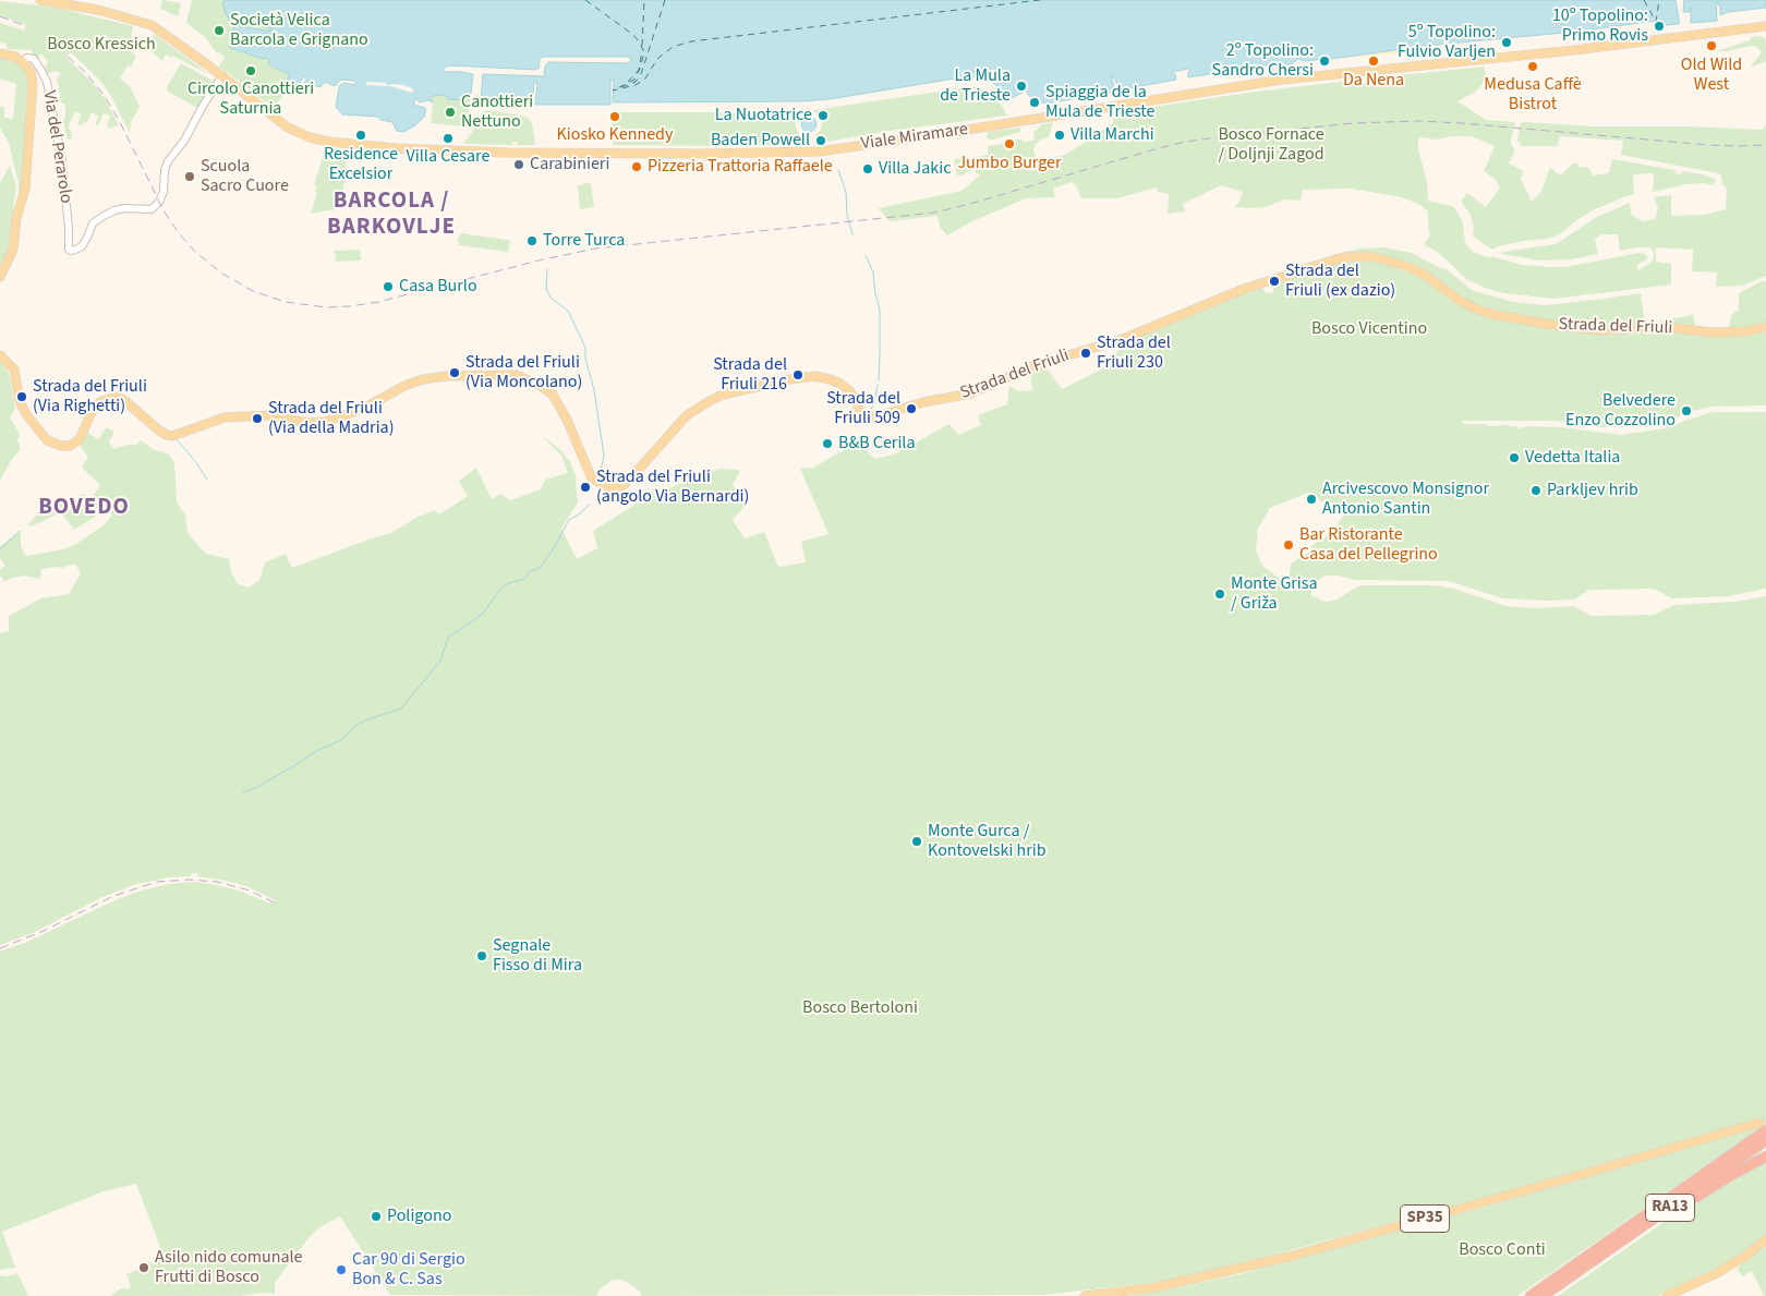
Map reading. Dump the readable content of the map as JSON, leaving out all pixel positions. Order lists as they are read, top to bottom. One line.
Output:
{"streets":{"highway":["RA13"],"main road":["Viale Miramare","Strada del Friuli","SP35"],"street":["Via del Perarolo"]},"crossings":[["Viale Miramare","Via del Perarolo"]],"districts":["BARCOLA / BARKOVLJE","BOVEDO"],"parks":["Bosco Kressich","Bosco Fornace / Doljnji Zagod","Bosco Vicentino","Bosco Bertoloni","Bosco Conti"],"places":["10º Topolino: Primo Rovis","Società Velica Barcola e Grignano","5º Topolino: Fulvio Varljen","Old Wild West","2º Topolino: Sandro Chersi","Da Nena","Medusa Caffè Bistrot","Circolo Canottieri Saturnia","La Mula de Trieste","Spiaggia de la Mula de Trieste","Canottieri Nettuno","La Nuotatrice","Kiosko Kennedy","Residence Excelsior","Villa Marchi","Villa Cesare","Baden Powell","Jumbo Burger","Carabinieri","Pizzeria Trattoria Raffaele","Villa Jakic","Scuola Sacro Cuore","Torre Turca","Strada del Friuli (ex dazio)","Casa Burlo","Strada del Friuli 230","Strada del Friuli (Via Moncolano)","Strada del Friuli 216","Strada del Friuli (Via Righetti)","Strada del Friuli 509","Belvedere Enzo Cozzolino","Strada del Friuli (Via della Madria)","B&B Cerila","Vedetta Italia","Strada del Friuli (angolo Via Bernardi)","Parkljev hrib","Arcivescovo Monsignor Antonio Santin","Bar Ristorante Casa del Pellegrino","Monte Grisa / Griža","Monte Gurca / Kontovelski hrib","Segnale Fisso di Mira","Poligono","Asilo nido comunale Frutti di Bosco","Car 90 di Sergio Bon & C. Sas"]}
